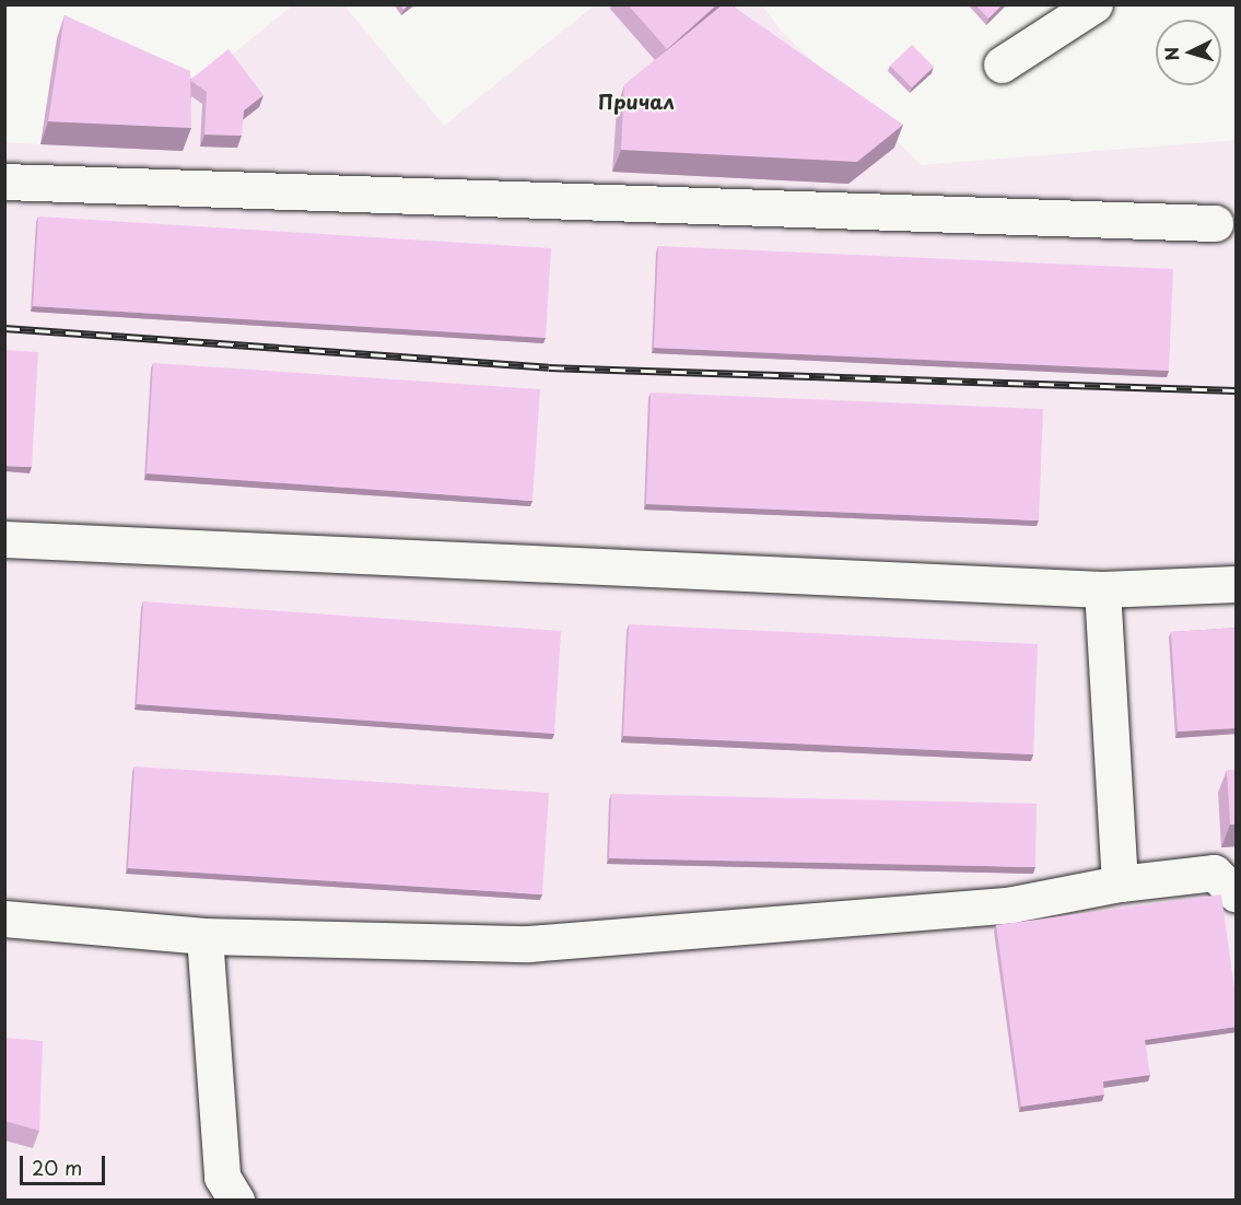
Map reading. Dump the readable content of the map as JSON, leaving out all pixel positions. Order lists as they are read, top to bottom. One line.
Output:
{"districts":["Причал"],"scale_bar":"20 m","north":"left"}
